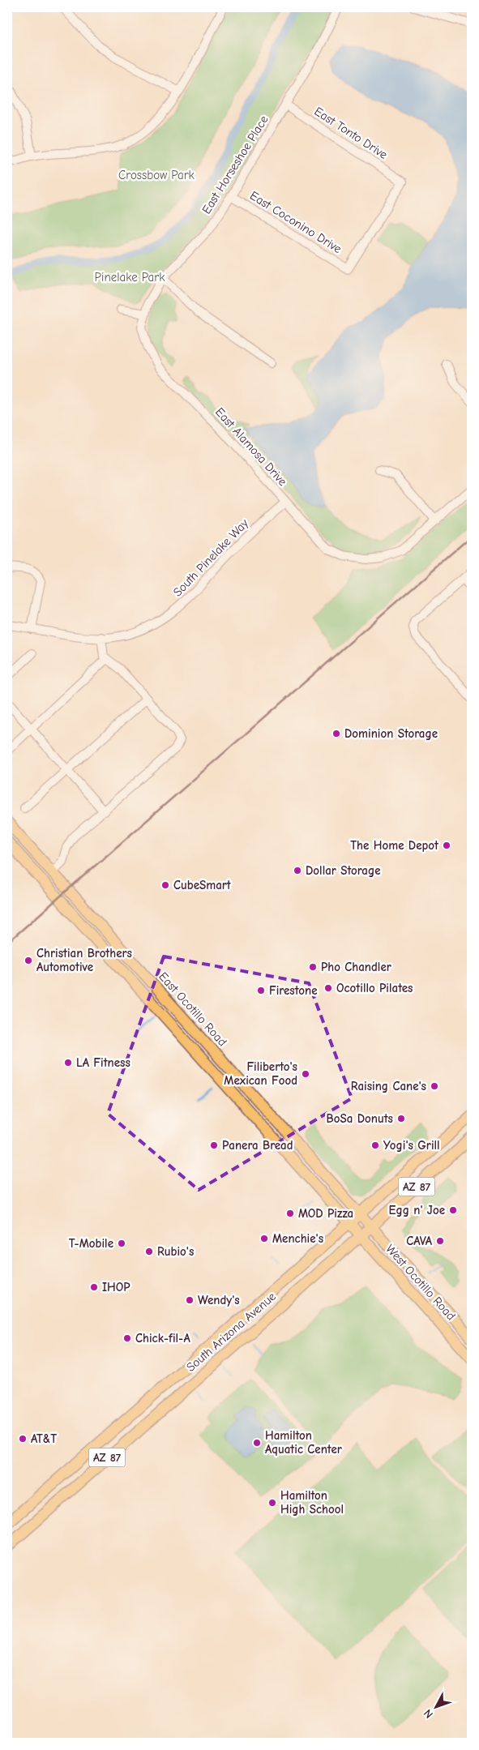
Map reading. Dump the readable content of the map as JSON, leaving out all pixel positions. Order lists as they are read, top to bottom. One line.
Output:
{"streets":{"main road":["East Ocotillo Road","AZ 87","West Ocotillo Road","South Arizona Avenue"],"street":["East Tonto Drive","East Horseshoe Place","East Coconino Drive","East Alamosa Drive","South Pinelake Way"]},"crossings":[["East Tonto Drive","East Horseshoe Place"],["East Tonto Drive","East Coconino Drive"],["East Horseshoe Place","East Coconino Drive"],["East Horseshoe Place","East Alamosa Drive"],["East Alamosa Drive","South Pinelake Way"],["East Ocotillo Road","West Ocotillo Road"],["East Ocotillo Road","South Arizona Avenue"],["West Ocotillo Road","South Arizona Avenue"]],"parks":["Crossbow Park","Pinelake Park"],"places":["Dominion Storage","The Home Depot","Dollar Storage","CubeSmart","Christian Brothers Automotive","Pho Chandler","Ocotillo Pilates","Firestone","LA Fitness","Filiberto's Mexican Food","Raising Cane's","BoSa Donuts","Panera Bread","Yogi's Grill","Egg n' Joe","MOD Pizza","Menchie's","CAVA","T-Mobile","Rubio's","IHOP","Wendy's","Chick-fil-A","AT&T","Hamilton Aquatic Center","Hamilton High School"],"north":"bottom left"}
